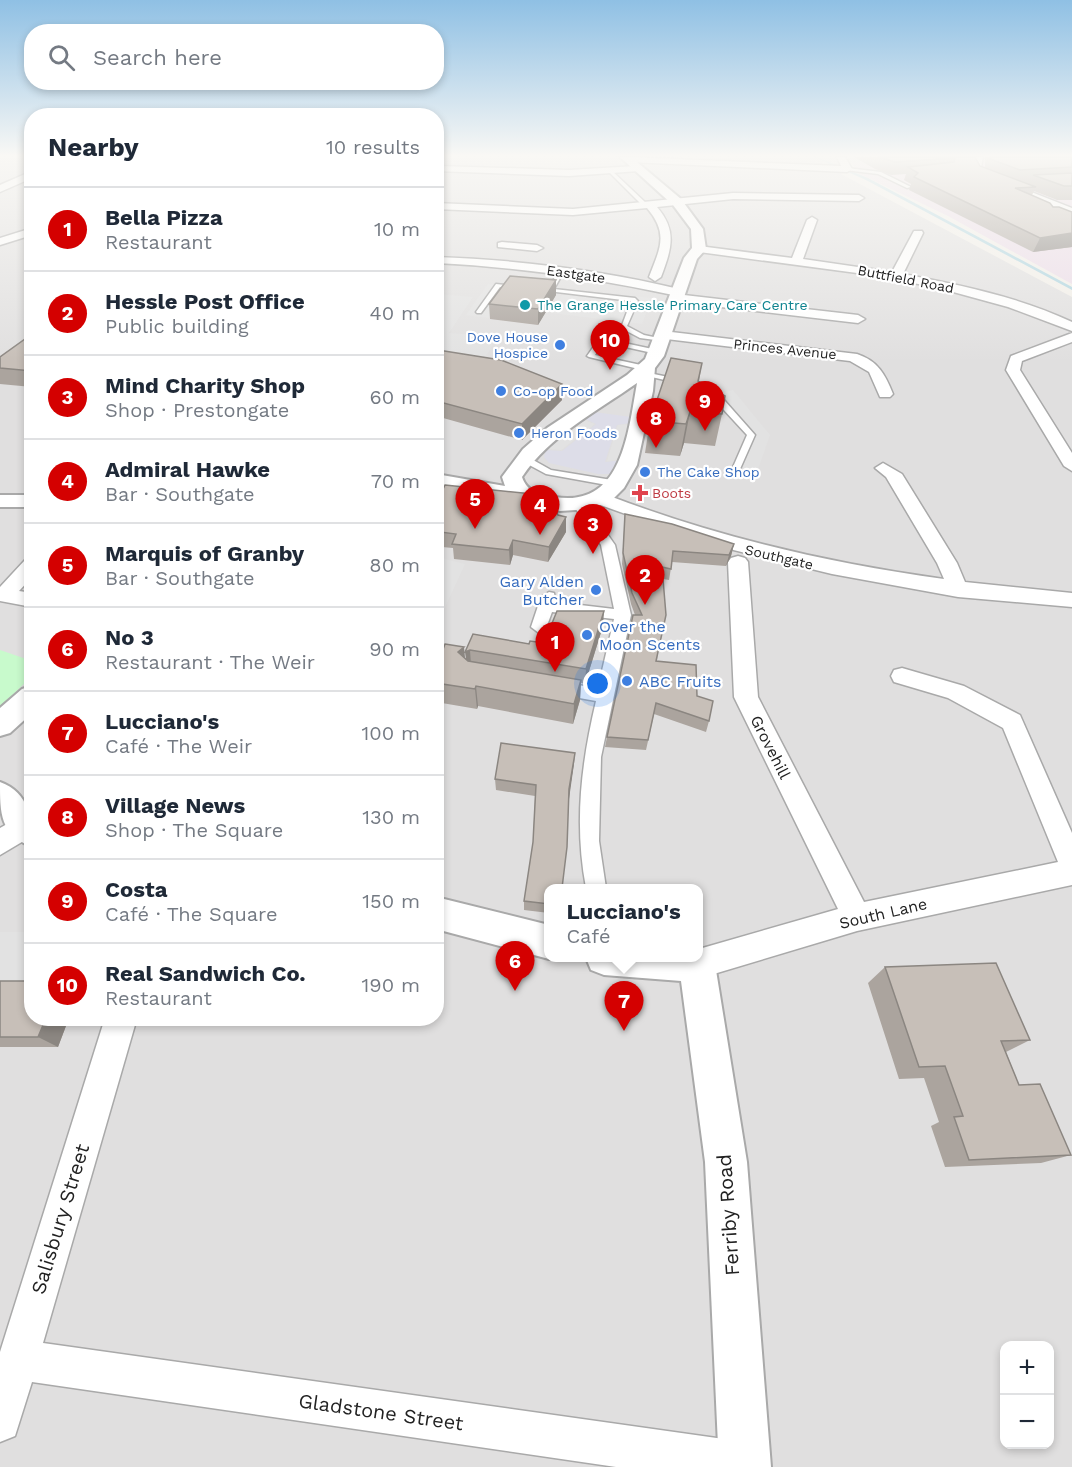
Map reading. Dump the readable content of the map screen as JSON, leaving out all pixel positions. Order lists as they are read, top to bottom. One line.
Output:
{"streets":{"street":["Eastgate","Buttfield Road","Princes Avenue","Southgate","Grovehill","South Lane","Ferriby Road","Salisbury Street","Gladstone Street"]},"crossings":[["Grovehill","South Lane"],["South Lane","Ferriby Road"],["Ferriby Road","Gladstone Street"],["Salisbury Street","Gladstone Street"]],"places":{"other":["The Grange Hessle Primary Care Centre","Dove House Hospice","Co-op Food","Heron Foods","The Cake Shop","Gary Alden Butcher","Over the Moon Scents","ABC Fruits"],"health":["Boots"]},"page":{"search":"Search here","heading":["Nearby","10 results"],"list":[{"mark":"1","name":"Bella Pizza","note":"Restaurant","value":"10 m"},{"mark":"2","name":"Hessle Post Office","note":"Public building","value":"40 m"},{"mark":"3","name":"Mind Charity Shop","note":"Shop · Prestongate","value":"60 m"},{"mark":"4","name":"Admiral Hawke","note":"Bar · Southgate","value":"70 m"},{"mark":"5","name":"Marquis of Granby","note":"Bar · Southgate","value":"80 m"},{"mark":"6","name":"No 3","note":"Restaurant · The Weir","value":"90 m"},{"mark":"7","name":"Lucciano's","note":"Café · The Weir","value":"100 m"},{"mark":"8","name":"Village News","note":"Shop · The Square","value":"130 m"},{"mark":"9","name":"Costa","note":"Café · The Square","value":"150 m"},{"mark":"10","name":"Real Sandwich Co.","note":"Restaurant","value":"190 m"}],"pins":["10","9","8","5","4","3","2","1","6","7"],"popup":["Lucciano's","Café"],"map_buttons":["+","−"]}}
